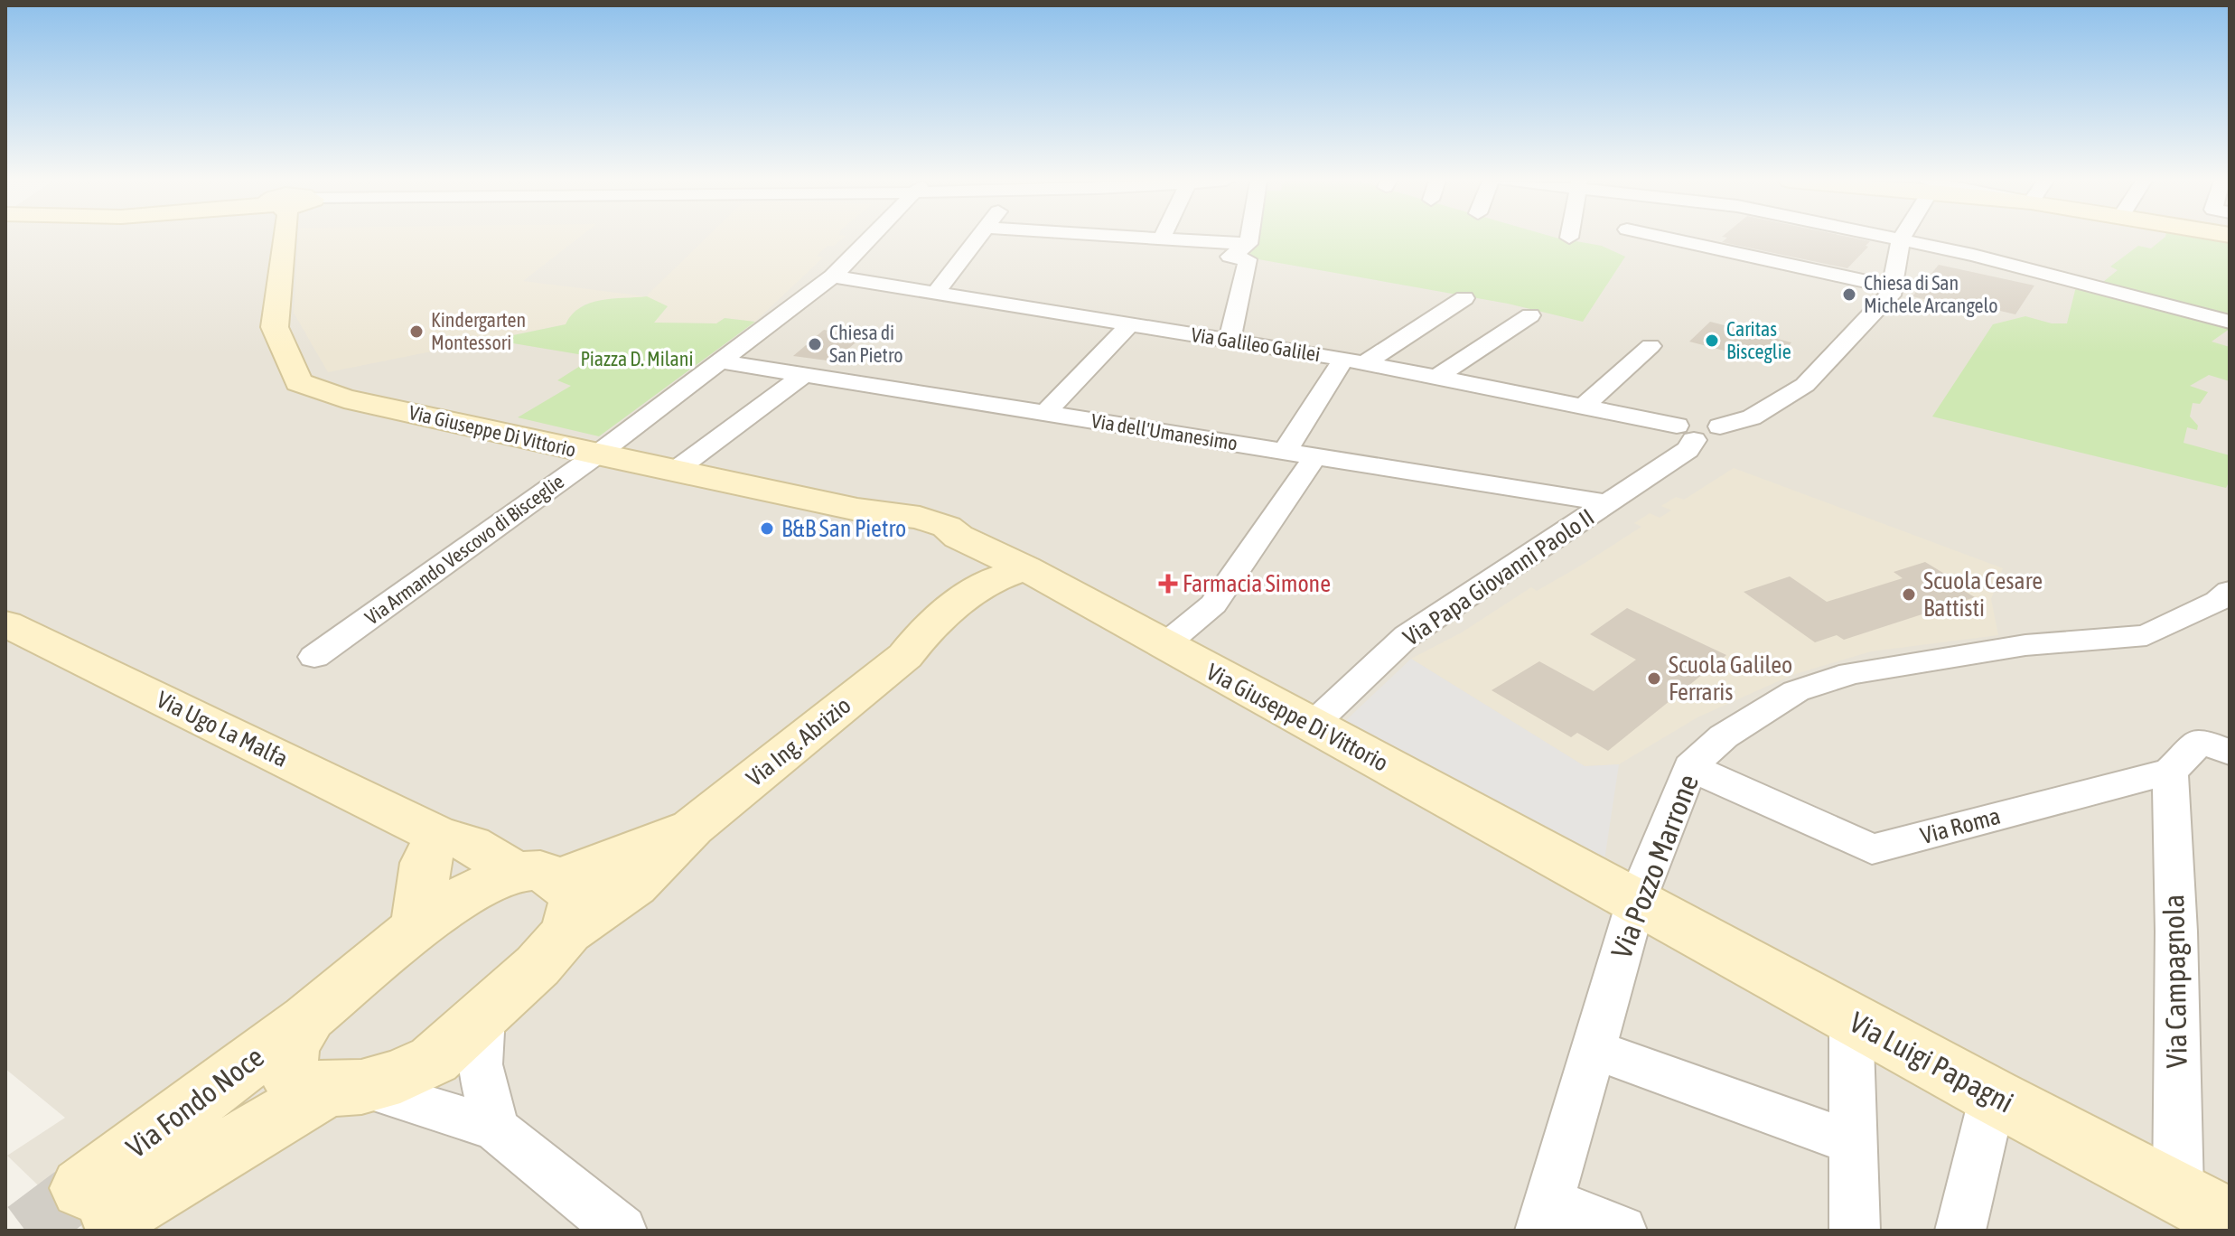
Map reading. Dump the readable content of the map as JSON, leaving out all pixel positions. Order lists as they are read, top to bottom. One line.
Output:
{"streets":{"street":["Via Galileo Galilei","Via Giuseppe Di Vittorio","Via dell'Umanesimo","Via Armando Vescovo di Bisceglie","Via Papa Giovanni Paolo II","Via Ugo La Malfa","Via Ing. Abrizio","Via Roma","Via Pozzo Marrone","Via Campagnola","Via Luigi Papagni","Via Fondo Noce"]},"crossings":[["Via Galileo Galilei","Via Armando Vescovo di Bisceglie"],["Via Galileo Galilei","Via Papa Giovanni Paolo II"],["Via Giuseppe Di Vittorio","Via Armando Vescovo di Bisceglie"],["Via Giuseppe Di Vittorio","Via Papa Giovanni Paolo II"],["Via Giuseppe Di Vittorio","Via Ing. Abrizio"],["Via Giuseppe Di Vittorio","Via Pozzo Marrone"],["Via Giuseppe Di Vittorio","Via Luigi Papagni"],["Via dell'Umanesimo","Via Armando Vescovo di Bisceglie"],["Via dell'Umanesimo","Via Papa Giovanni Paolo II"],["Via Ugo La Malfa","Via Ing. Abrizio"],["Via Ing. Abrizio","Via Fondo Noce"],["Via Roma","Via Pozzo Marrone"],["Via Roma","Via Campagnola"],["Via Pozzo Marrone","Via Luigi Papagni"],["Via Campagnola","Via Luigi Papagni"]],"parks":["Piazza D. Milani"],"places":{"other":["Chiesa di San Michele Arcangelo","Kindergarten Montessori","Caritas Bisceglie","Chiesa di San Pietro","B&B San Pietro","Scuola Cesare Battisti","Scuola Galileo Ferraris"],"health":["Farmacia Simone"]}}
